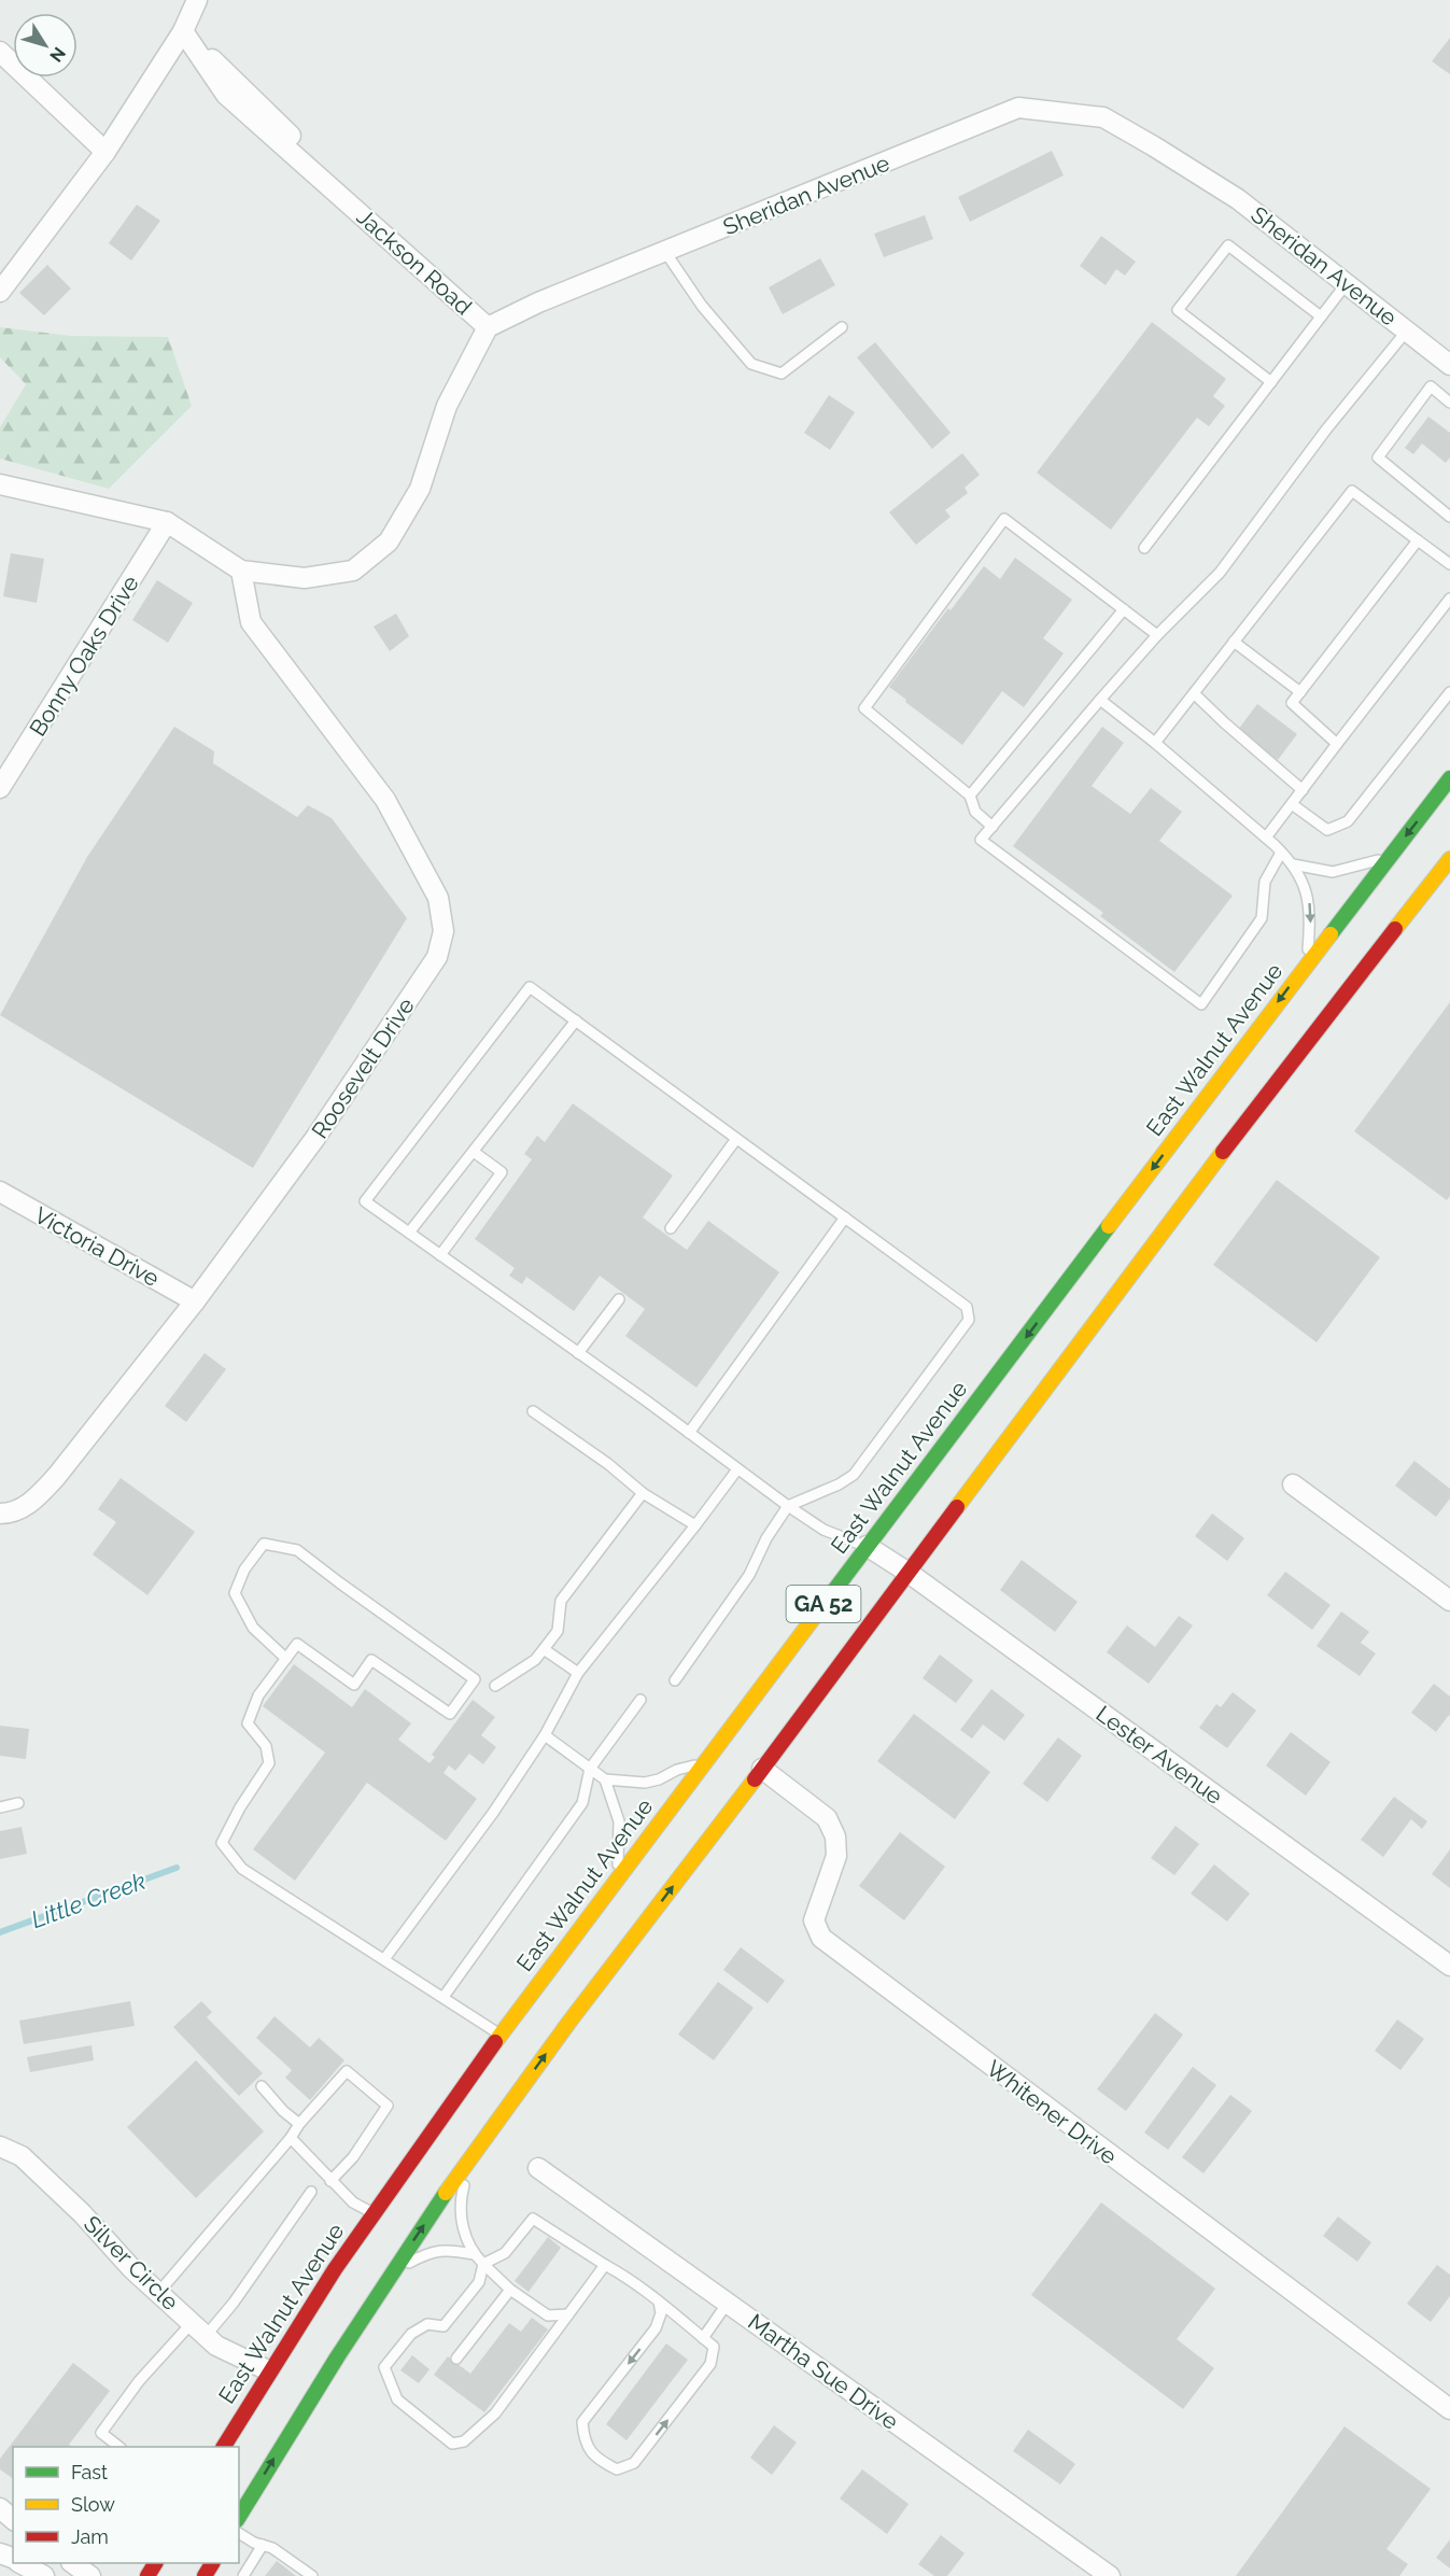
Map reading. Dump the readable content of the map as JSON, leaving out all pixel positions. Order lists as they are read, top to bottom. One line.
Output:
{"streets":{"main road":["East Walnut Avenue","GA 52"],"street":["Sheridan Avenue","Jackson Road","Bonny Oaks Drive","Roosevelt Drive","Victoria Drive","Lester Avenue","Whitener Drive","Silver Circle","Martha Sue Drive"]},"crossings":[["Sheridan Avenue","Jackson Road"],["East Walnut Avenue","Lester Avenue"],["East Walnut Avenue","Silver Circle"],["Roosevelt Drive","Victoria Drive"],["GA 52","Lester Avenue"],["GA 52","Whitener Drive"]],"water":["Little Creek"],"legend":["Fast","Slow","Jam"],"north":"bottom right"}
